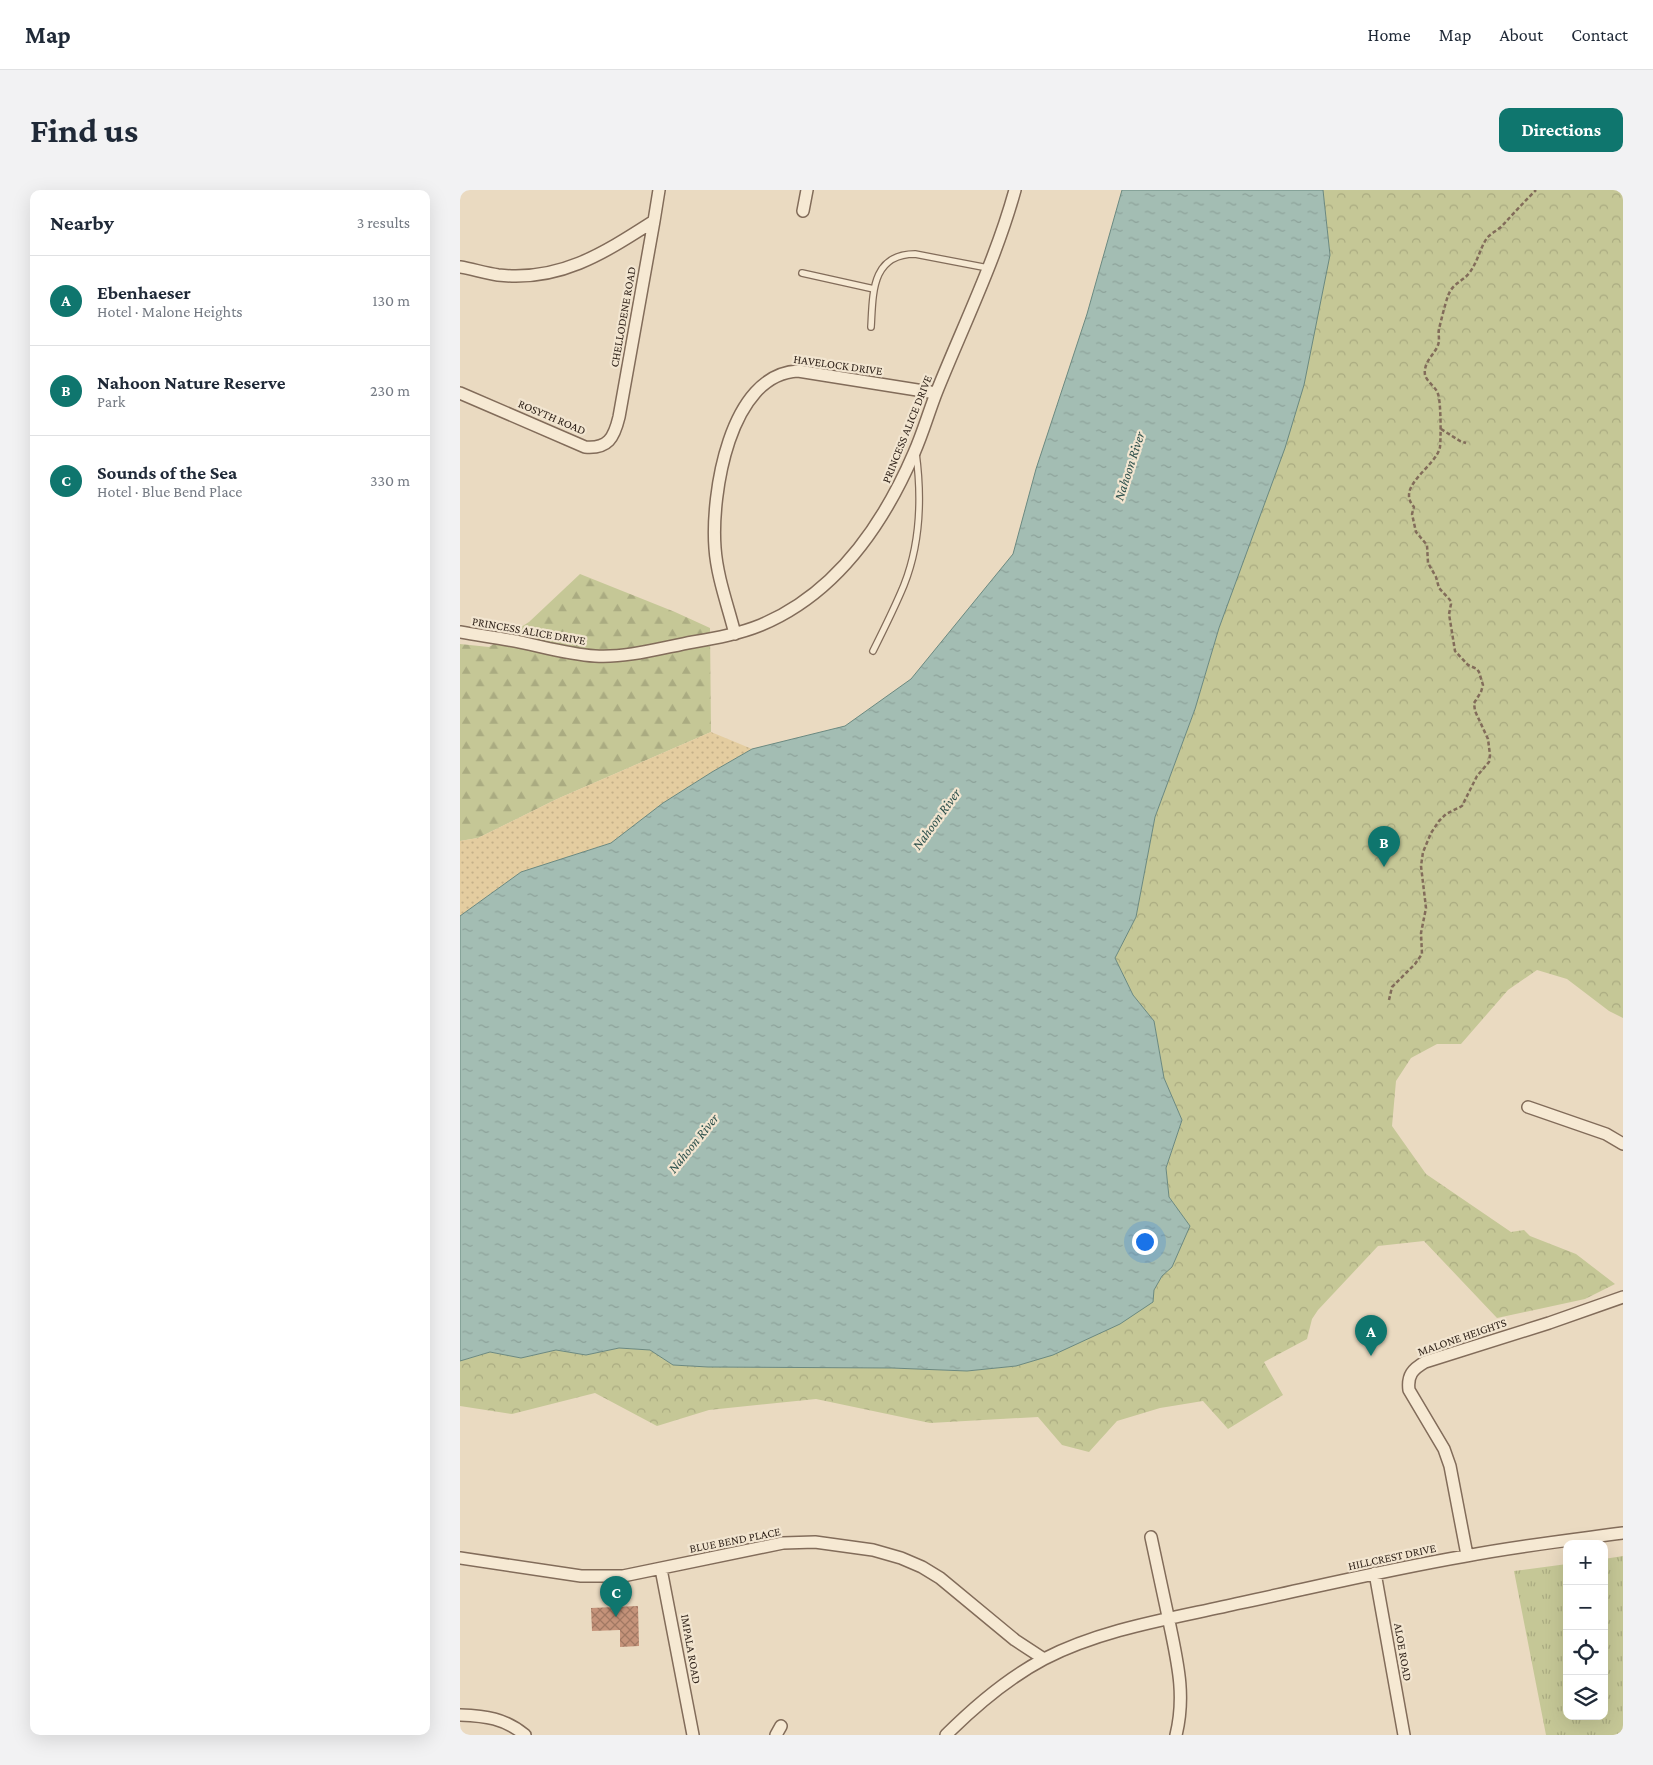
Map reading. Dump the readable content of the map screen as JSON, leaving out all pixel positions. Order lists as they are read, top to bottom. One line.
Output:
{"streets":{"street":["CHELLODENE ROAD","HAVELOCK DRIVE","ROSYTH ROAD","PRINCESS ALICE DRIVE","MALONE HEIGHTS","BLUE BEND PLACE","HILLCREST DRIVE","IMPALA ROAD","ALOE ROAD"]},"crossings":[["CHELLODENE ROAD","ROSYTH ROAD"],["HAVELOCK DRIVE","PRINCESS ALICE DRIVE"],["MALONE HEIGHTS","HILLCREST DRIVE"],["BLUE BEND PLACE","HILLCREST DRIVE"],["BLUE BEND PLACE","IMPALA ROAD"],["HILLCREST DRIVE","ALOE ROAD"]],"water":["Nahoon River"],"page":{"header":"Map","nav":["Home","Map","About","Contact"],"buttons":"Directions","title":"Find us","heading":["Nearby","3 results"],"list":[{"mark":"A","name":"Ebenhaeser","note":"Hotel · Malone Heights","value":"130 m"},{"mark":"B","name":"Nahoon Nature Reserve","note":"Park","value":"230 m"},{"mark":"C","name":"Sounds of the Sea","note":"Hotel · Blue Bend Place","value":"330 m"}],"pins":["B","A","C"],"map_buttons":["+","−"]}}
